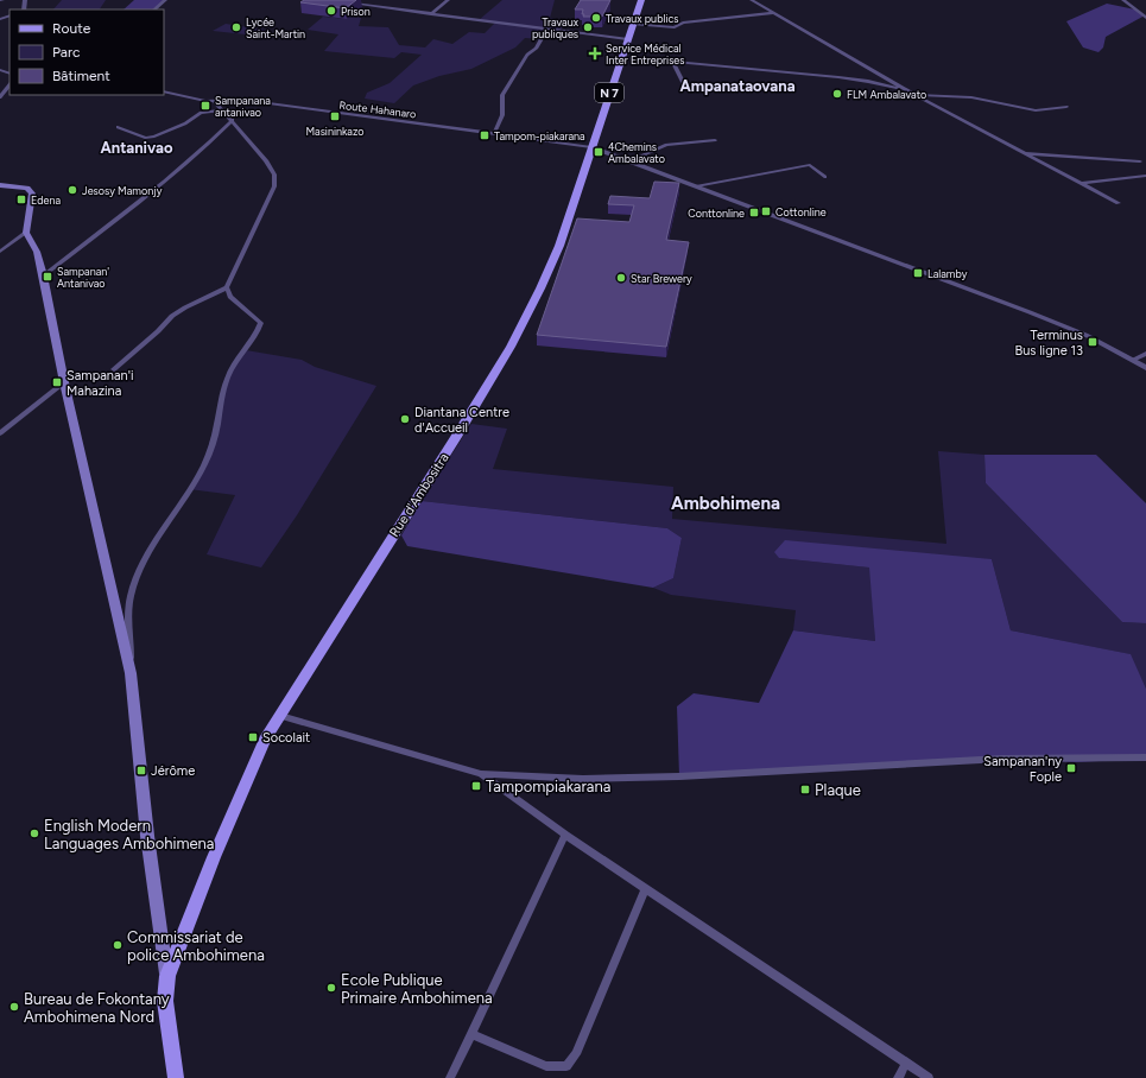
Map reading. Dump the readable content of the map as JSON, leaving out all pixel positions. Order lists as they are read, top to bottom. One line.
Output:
{"streets":{"main road":["N 7","Rue d'Ambositra"],"street":["Route Hahanaro"]},"crossings":[["N 7","Rue d'Ambositra"],["Route Hahanaro","Rue d'Ambositra"]],"districts":["Ampanataovana","Antanivao","Ambohimena"],"places":{"other":["Prison","Travaux publics","Lycée Saint-Martin","Travaux publiques","FLM Ambalavato","Jesosy Mamonjy","Star Brewery","Diantana Centre d'Accueil","English Modern Languages Ambohimena","Commissariat de police Ambohimena","Ecole Publique Primaire Ambohimena","Bureau de Fokontany Ambohimena Nord"],"health":["Service Médical Inter Entreprises"],"transit":["Sampanana antanivao","Masininkazo","Tampom-piakarana","4Chemins Ambalavato","Edena","Cottonline","Conttonline","Lalamby","Sampanan' Antanivao","Terminus Bus ligne 13","Sampanan'i Mahazina","Socolait","Sampanan'ny Fople","Jérôme","Tampompiakarana","Plaque"]},"legend":["Route","Parc","Bâtiment"]}
